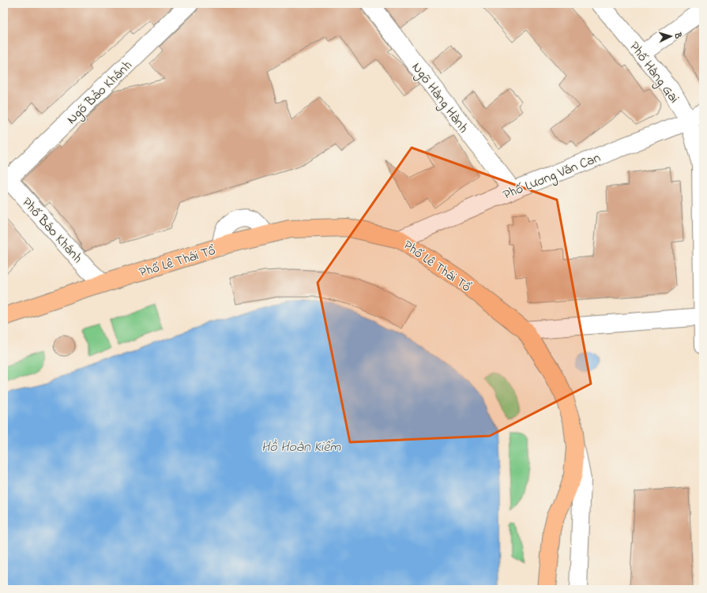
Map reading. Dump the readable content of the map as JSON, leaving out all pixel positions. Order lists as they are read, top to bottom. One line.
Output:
{"streets":{"main road":["Phố Lê Thái Tổ"],"street":["Phố Hàng Gai","Ngõ Bảo Khánh","Ngõ Hàng Hành","Phố Lương Văn Can","Phố Báo Khánh"]},"crossings":[["Phố Hàng Gai","Phố Lương Văn Can"],["Ngõ Bảo Khánh","Phố Báo Khánh"],["Ngõ Hàng Hành","Phố Lương Văn Can"],["Phố Lương Văn Can","Phố Lê Thái Tổ"],["Phố Báo Khánh","Phố Lê Thái Tổ"]],"water":["Hồ Hoàn Kiếm"],"north":"right"}
